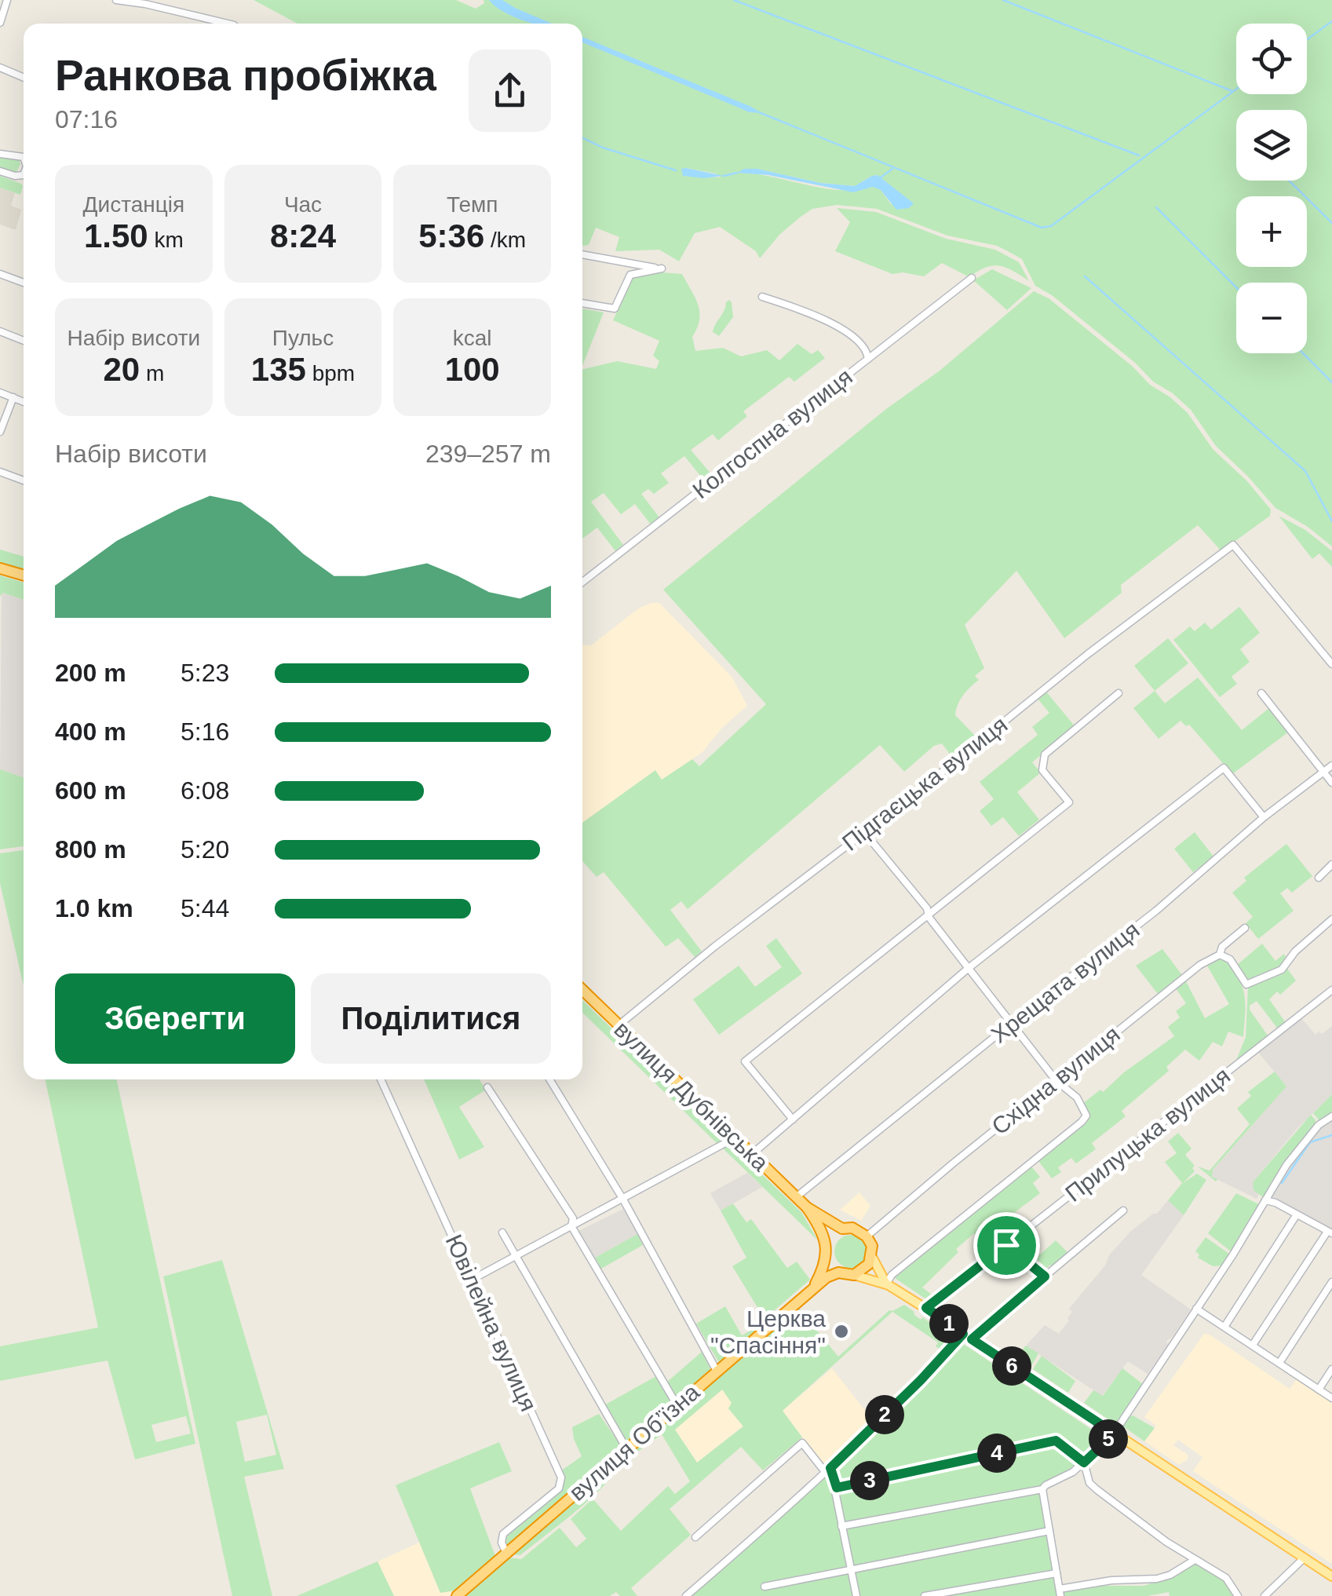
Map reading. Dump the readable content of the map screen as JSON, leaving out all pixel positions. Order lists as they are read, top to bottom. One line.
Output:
{"streets":{"highway":["вулиця Дубнівська","вулиця Об’їзна"],"street":["Колгоспна вулиця","Підгаєцька вулиця","Хрещата вулиця","Східна вулиця","Прилуцька вулиця","Ювілейна вулиця"]},"crossings":[["Підгаєцька вулиця","вулиця Дубнівська"],["Хрещата вулиця","вулиця Дубнівська"],["Східна вулиця","вулиця Об’їзна"],["Ювілейна вулиця","вулиця Об’їзна"]],"places":["Церква \"Спасіння\""],"page":{"map_buttons":["+","−"],"heading":["Ранкова пробіжка","07:16"],"stats":[["Дистанція","1.50 km"],["Час","8:24"],["Темп","5:36 /km"],["Набір висоти","20 m"],["Пульс","135 bpm"],["kcal","100"]],"chart":["Набір висоти","239–257 m"],"list":[{"name":"200 m","note":"5:23"},{"name":"400 m","note":"5:16"},{"name":"600 m","note":"6:08"},{"name":"800 m","note":"5:20"},{"name":"1.0 km","note":"5:44"}],"buttons":["Зберегти","Поділитися"],"pins":["1","6","2","5","4","3"]}}
